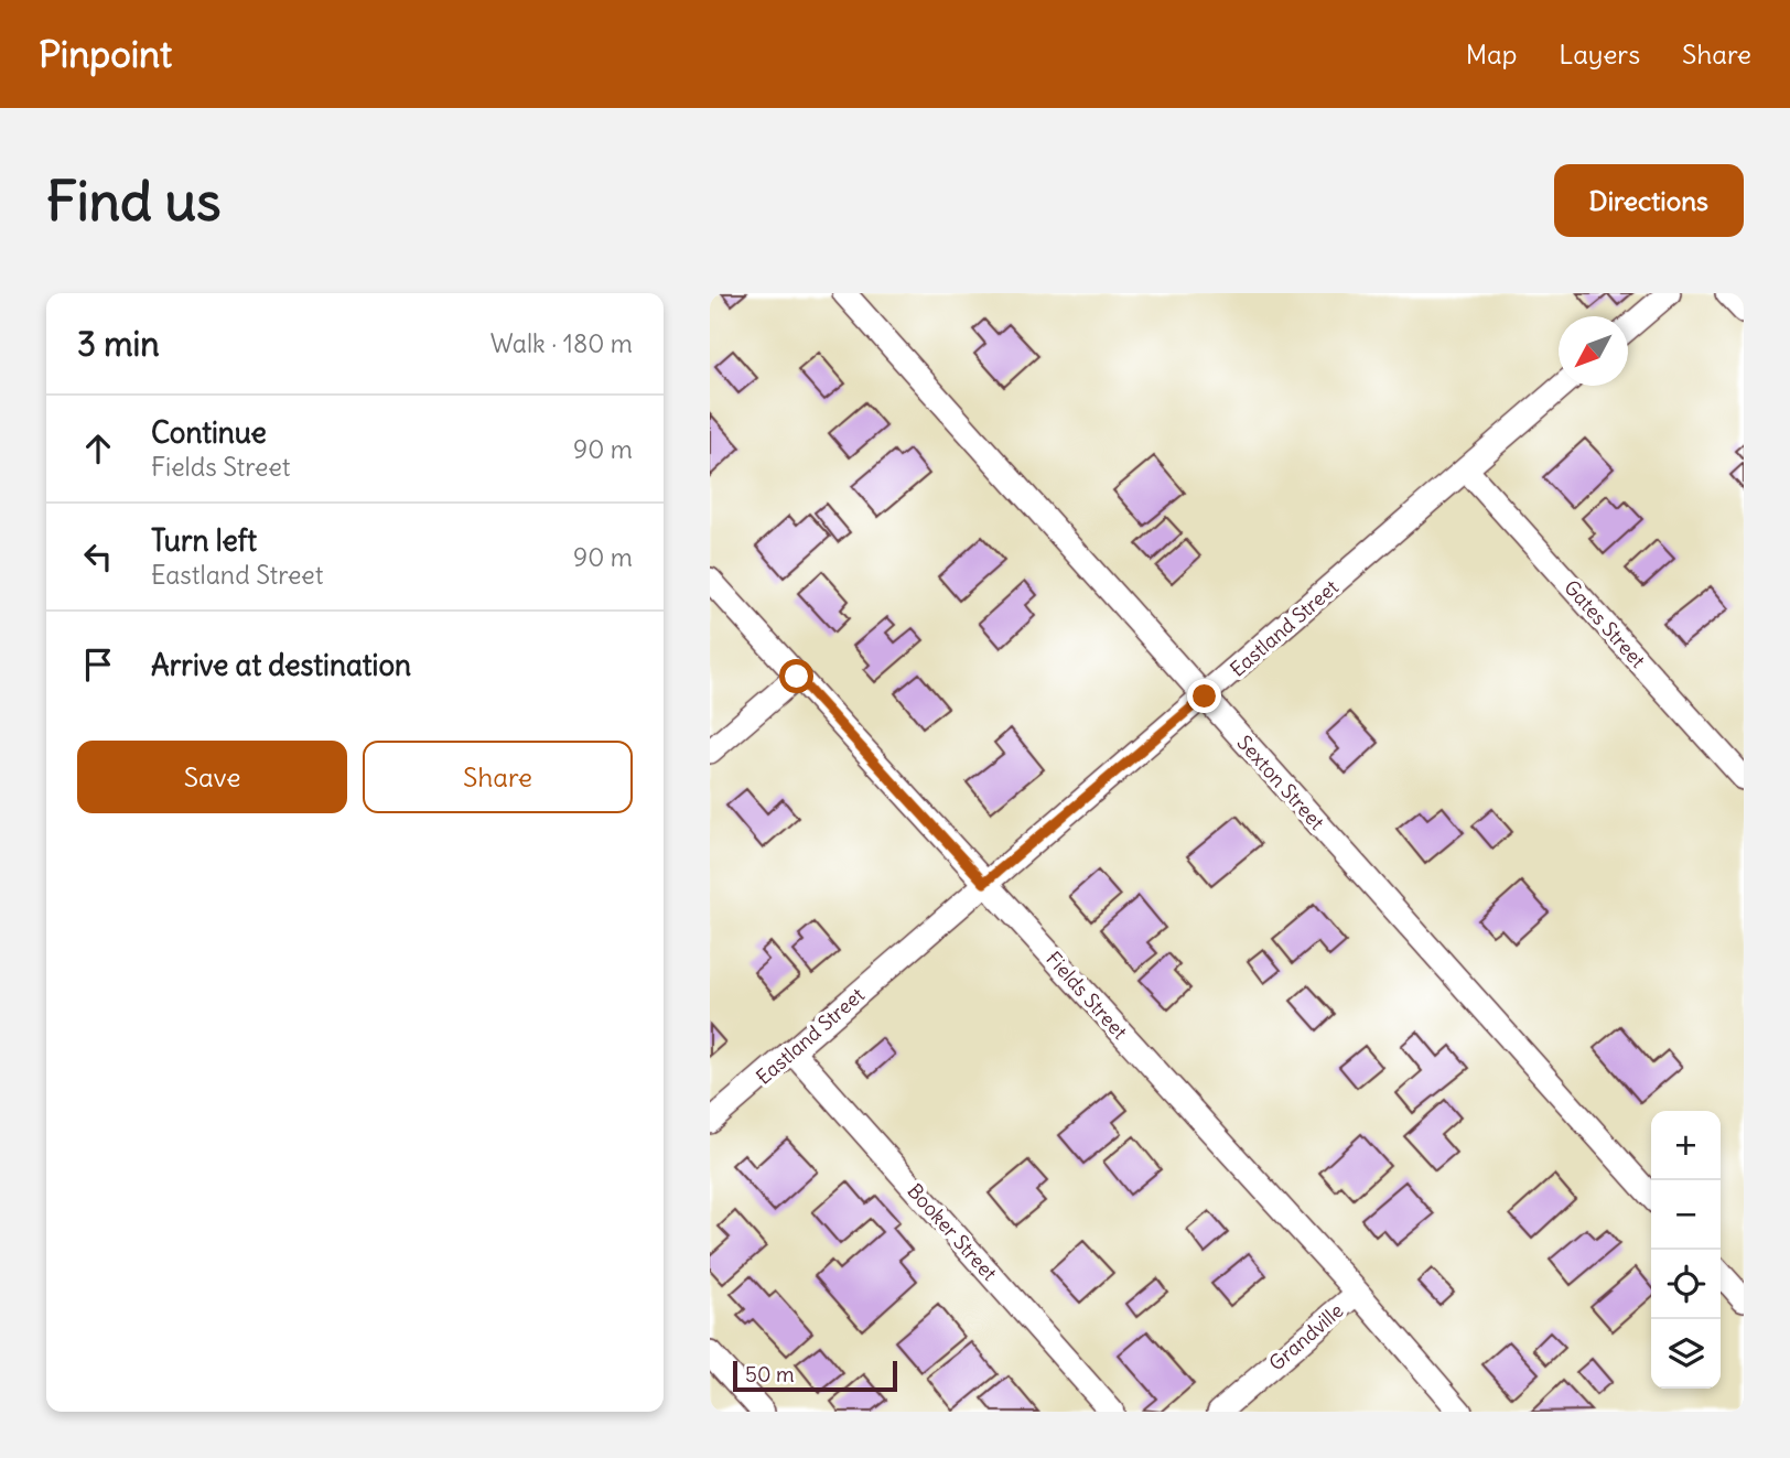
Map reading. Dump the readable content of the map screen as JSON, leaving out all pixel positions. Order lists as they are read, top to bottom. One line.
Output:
{"streets":{"street":["Gates Street","Eastland Street","Sexton Street","Fields Street","Booker Street","Grandville"]},"crossings":[["Gates Street","Eastland Street"],["Eastland Street","Sexton Street"],["Eastland Street","Fields Street"],["Eastland Street","Booker Street"],["Fields Street","Grandville"]],"scale_bar":"50 m","north":"bottom left","page":{"header":"Pinpoint","nav":["Map","Layers","Share"],"buttons":["Directions",["Save","Share"]],"title":"Find us","heading":["3 min","Walk · 180 m"],"list":[["Continue","Fields Street","90 m"],["Turn left","Eastland Street","90 m"],"Arrive at destination"],"map_buttons":["+","−"],"scale":"50 m"}}
